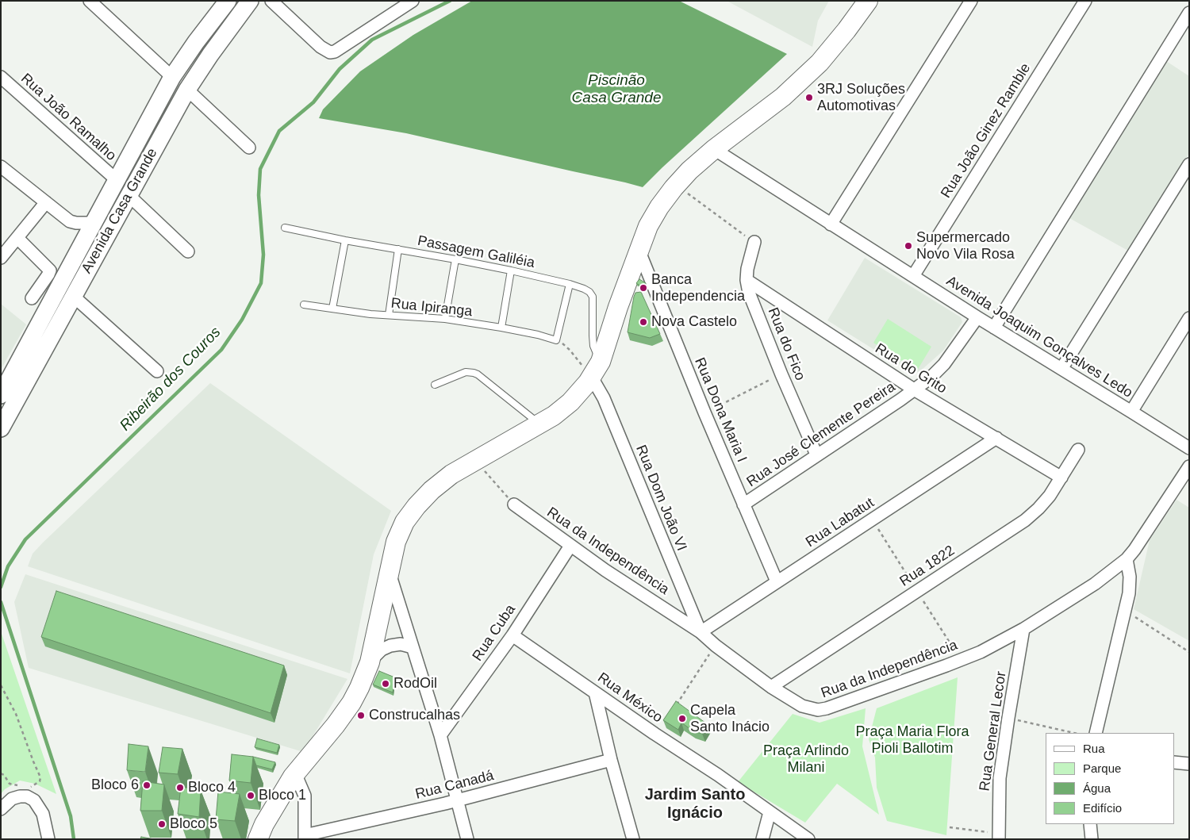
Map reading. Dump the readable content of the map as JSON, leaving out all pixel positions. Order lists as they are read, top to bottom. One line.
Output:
{"streets":{"main road":["Avenida Casa Grande"],"street":["Rua João Ramalho","Rua João Ginez Ramble","Avenida Joaquim Gonçalves Ledo","Rua do Fico","Rua do Grito","Rua Dona Maria I","Rua José Clemente Pereira","Rua Dom João VI","Rua Labatut","Rua da Independência","Rua 1822","Rua Cuba","Rua México","Rua General Lecor","Rua Canadá"],"lane":["Passagem Galiléia","Rua Ipiranga"]},"crossings":[["Rua João Ramalho","Avenida Casa Grande"],["Rua João Ginez Ramble","Avenida Joaquim Gonçalves Ledo"],["Passagem Galiléia","Rua Dom João VI"],["Avenida Joaquim Gonçalves Ledo","Rua José Clemente Pereira"],["Rua do Fico","Rua do Grito"],["Rua do Fico","Rua José Clemente Pereira"],["Rua do Grito","Rua José Clemente Pereira"],["Rua do Grito","Rua Labatut"],["Rua do Grito","Rua 1822"],["Rua Dona Maria I","Rua José Clemente Pereira"],["Rua Dona Maria I","Rua Labatut"],["Rua Dom João VI","Rua Labatut"],["Rua Dom João VI","Rua da Independência"],["Rua Labatut","Rua da Independência"],["Rua da Independência","Rua 1822"],["Rua da Independência","Rua Cuba"],["Rua da Independência","Rua General Lecor"],["Rua Cuba","Rua México"]],"districts":["Jardim Santo Ignácio"],"water":["Piscinão Casa Grande","Ribeirão dos Couros"],"parks":["Praça Maria Flora Pioli Ballotim","Praça Arlindo Milani"],"places":["3RJ Soluções Automotivas","Supermercado Novo Vila Rosa","Banca Independencia","Nova Castelo","RodOil","Construcalhas","Capela Santo Inácio","Bloco 6","Bloco 4","Bloco 1","Bloco 5"],"legend":["Rua","Parque","Água","Edifício"]}
